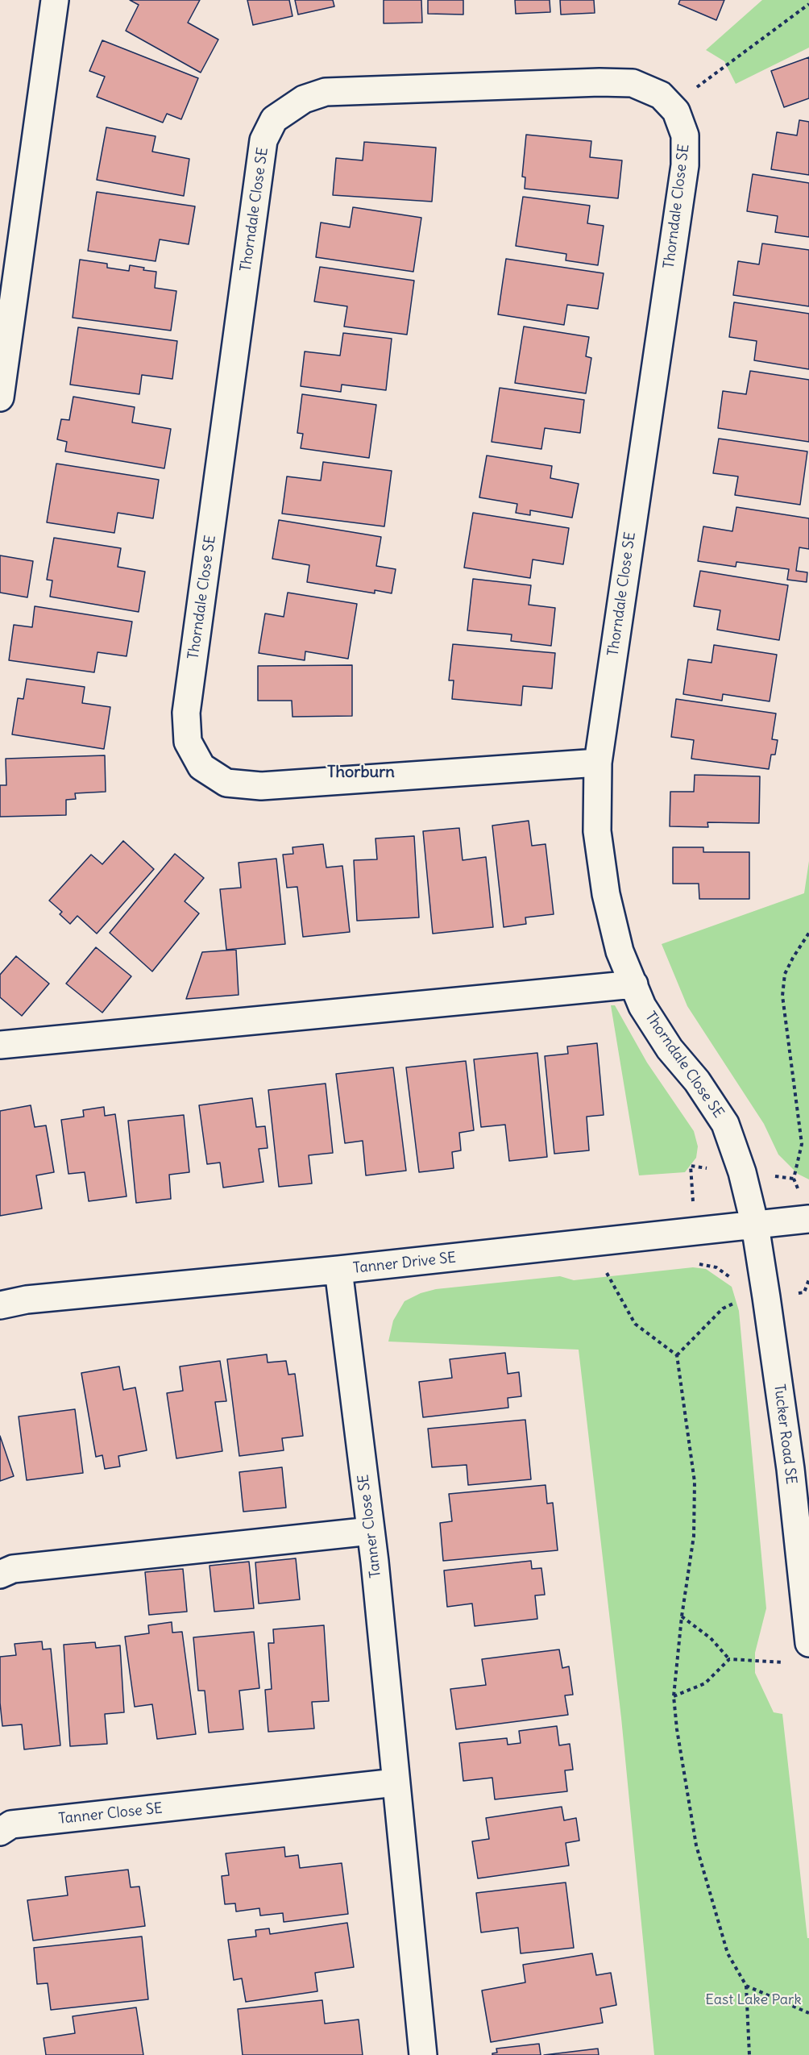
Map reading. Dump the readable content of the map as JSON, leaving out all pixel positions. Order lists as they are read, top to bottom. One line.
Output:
{"streets":{"street":["Thorndale Close SE","Tanner Drive SE","Tucker Road SE","Tanner Close SE"]},"crossings":[["Thorndale Close SE","Tanner Drive SE"],["Thorndale Close SE","Tucker Road SE"],["Tanner Drive SE","Tucker Road SE"],["Tanner Drive SE","Tanner Close SE"]],"districts":["Thorburn"],"parks":["East Lake Park"]}
